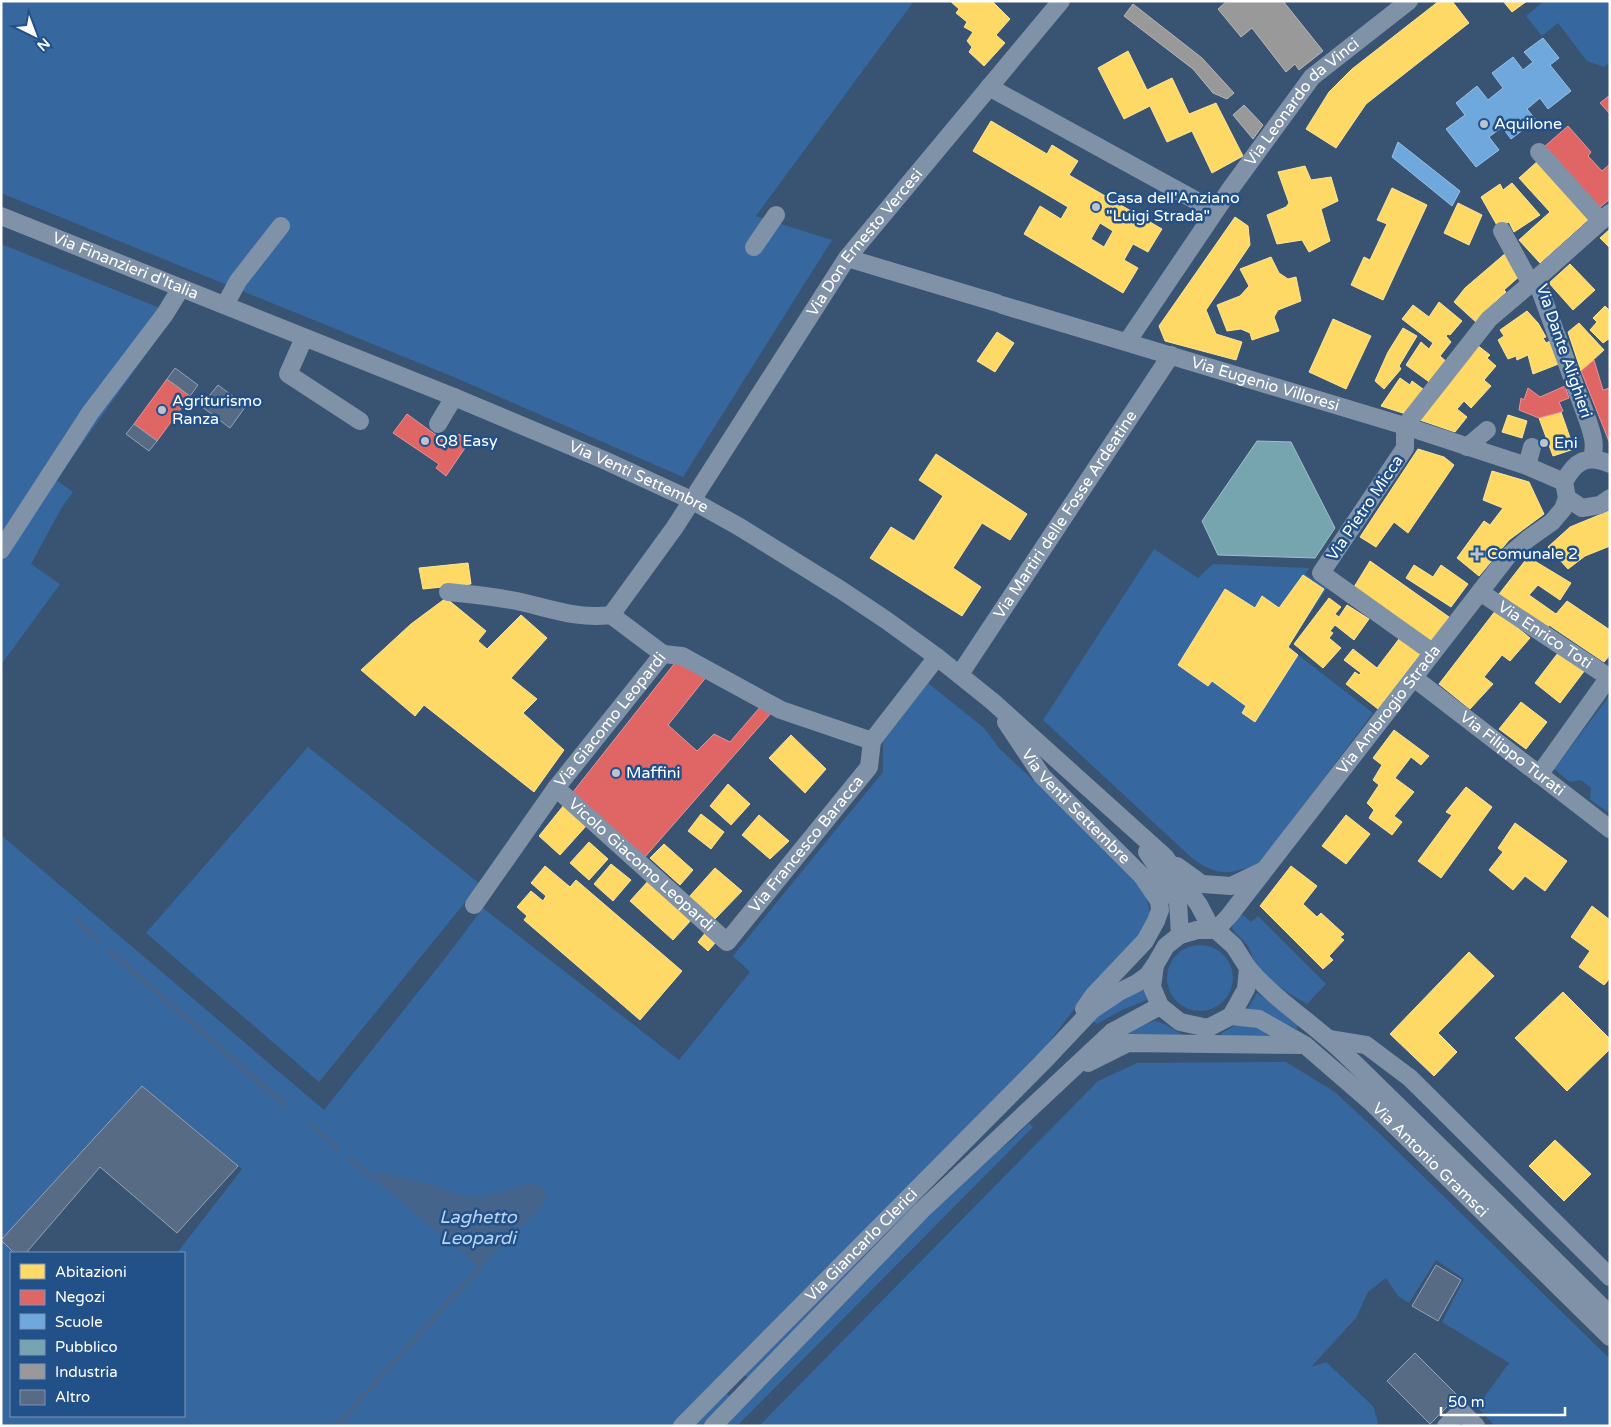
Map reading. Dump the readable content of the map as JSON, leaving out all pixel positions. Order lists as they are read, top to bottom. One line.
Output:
{"streets":{"street":["Via Leonardo da Vinci","Via Don Ernesto Vercesi","Via Finanzieri d'Italia","Via Dante Alighieri","Via Eugenio Villoresi","Via Venti Settembre","Via Pietro Micca","Via Martiri delle Fosse Ardeatine","Via Enrico Toti","Via Ambrogio Strada","Via Giacomo Leopardi","Via Filippo Turati","Via Francesco Baracca","Vicolo Giacomo Leopardi","Via Antonio Gramsci","Via Giancarlo Clerici"]},"crossings":[["Via Leonardo da Vinci","Via Eugenio Villoresi"],["Via Don Ernesto Vercesi","Via Eugenio Villoresi"],["Via Don Ernesto Vercesi","Via Venti Settembre"],["Via Finanzieri d'Italia","Via Venti Settembre"],["Via Dante Alighieri","Via Eugenio Villoresi"],["Via Dante Alighieri","Via Ambrogio Strada"],["Via Eugenio Villoresi","Via Pietro Micca"],["Via Eugenio Villoresi","Via Martiri delle Fosse Ardeatine"],["Via Eugenio Villoresi","Via Ambrogio Strada"],["Via Venti Settembre","Via Martiri delle Fosse Ardeatine"],["Via Venti Settembre","Via Ambrogio Strada"],["Via Venti Settembre","Via Antonio Gramsci"],["Via Venti Settembre","Via Giancarlo Clerici"],["Via Pietro Micca","Via Ambrogio Strada"],["Via Enrico Toti","Via Ambrogio Strada"],["Via Ambrogio Strada","Via Filippo Turati"],["Via Ambrogio Strada","Via Antonio Gramsci"],["Via Ambrogio Strada","Via Giancarlo Clerici"],["Via Giacomo Leopardi","Vicolo Giacomo Leopardi"],["Via Francesco Baracca","Vicolo Giacomo Leopardi"],["Via Antonio Gramsci","Via Giancarlo Clerici"]],"water":["Laghetto Leopardi"],"places":{"other":["Aquilone","Casa dell'Anziano \"Luigi Strada\"","Agriturismo Ranza","Q8 Easy","Eni","Maffini"],"health":["Comunale 2"]},"legend":["Abitazioni","Negozi","Scuole","Pubblico","Industria","Altro"],"scale_bar":"50 m","north":"bottom right"}
